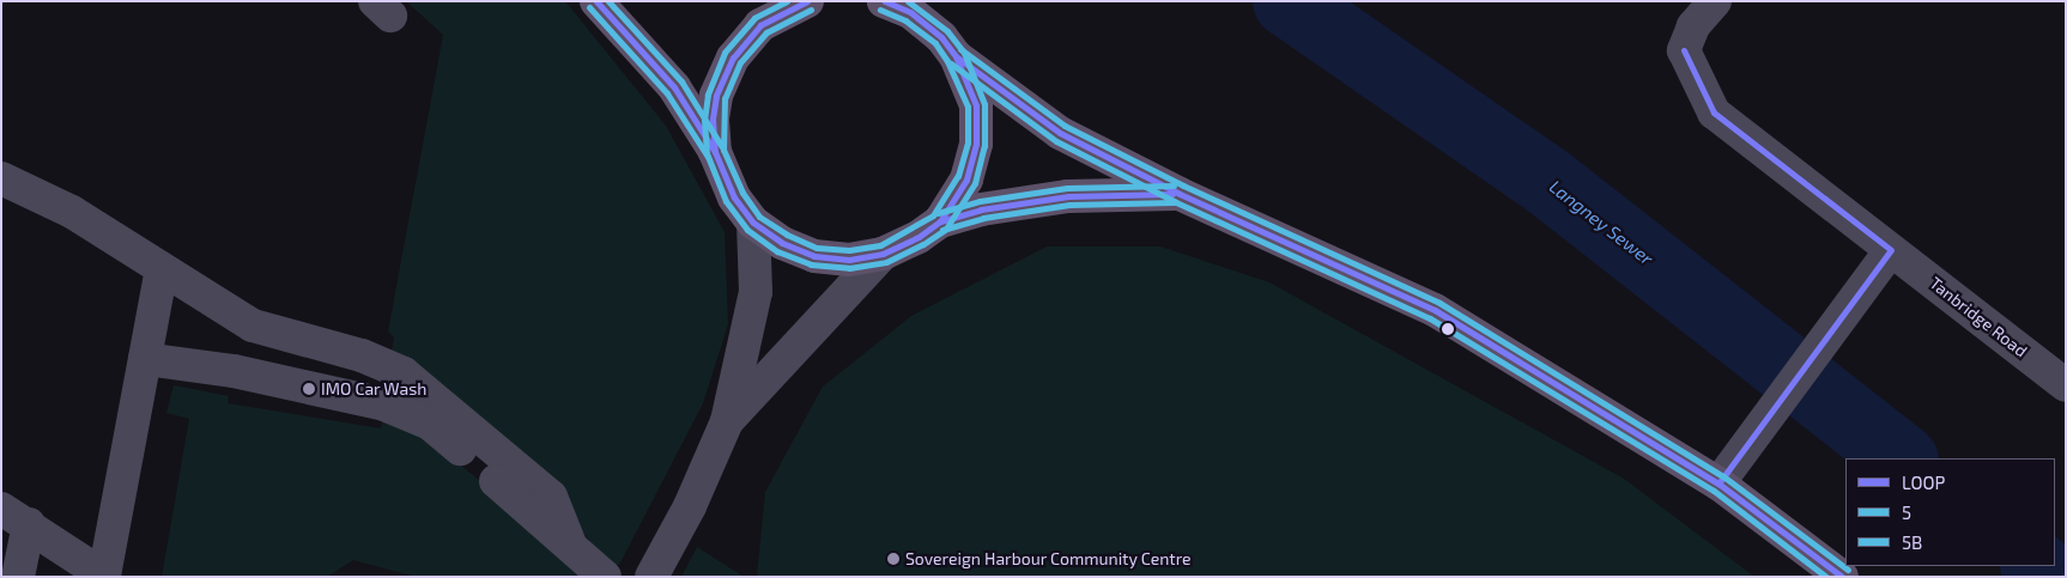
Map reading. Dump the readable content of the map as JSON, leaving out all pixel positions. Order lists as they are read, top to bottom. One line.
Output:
{"streets":{"street":["Tanbridge Road"]},"water":["Langney Sewer"],"places":["IMO Car Wash","Sovereign Harbour Community Centre"],"lines":["transit line LOOP","transit line 5","transit line 5B"],"legend":["LOOP","5","5B"]}
